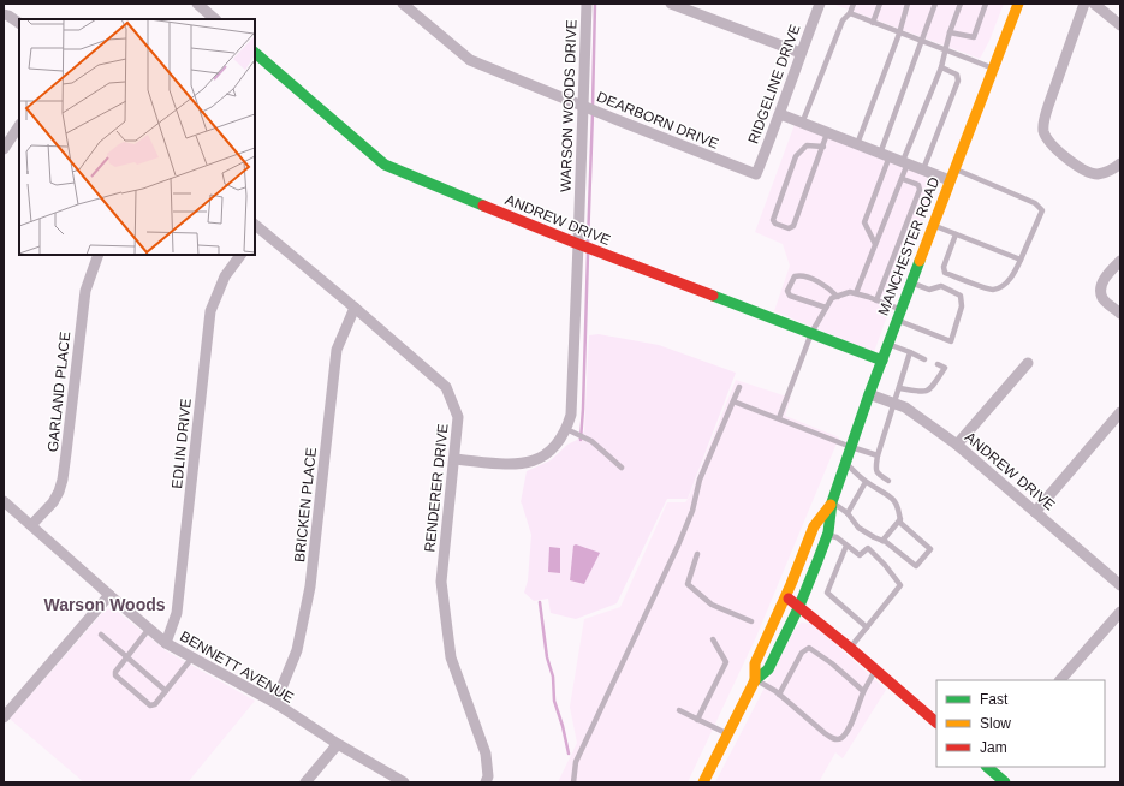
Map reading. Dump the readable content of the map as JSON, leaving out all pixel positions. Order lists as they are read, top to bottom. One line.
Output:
{"streets":{"main road":["ANDREW DRIVE","MANCHESTER ROAD"],"street":["RIDGELINE DRIVE","WARSON WOODS DRIVE","DEARBORN DRIVE","GARLAND PLACE","EDLIN DRIVE","RENDERER DRIVE","BRICKEN PLACE","BENNETT AVENUE"]},"crossings":[["RIDGELINE DRIVE","DEARBORN DRIVE"],["WARSON WOODS DRIVE","DEARBORN DRIVE"],["WARSON WOODS DRIVE","ANDREW DRIVE"],["WARSON WOODS DRIVE","RENDERER DRIVE"],["ANDREW DRIVE","MANCHESTER ROAD"],["GARLAND PLACE","BENNETT AVENUE"],["EDLIN DRIVE","BENNETT AVENUE"],["RENDERER DRIVE","BRICKEN PLACE"],["BRICKEN PLACE","BENNETT AVENUE"]],"districts":["Warson Woods"],"legend":["Fast","Slow","Jam"]}
